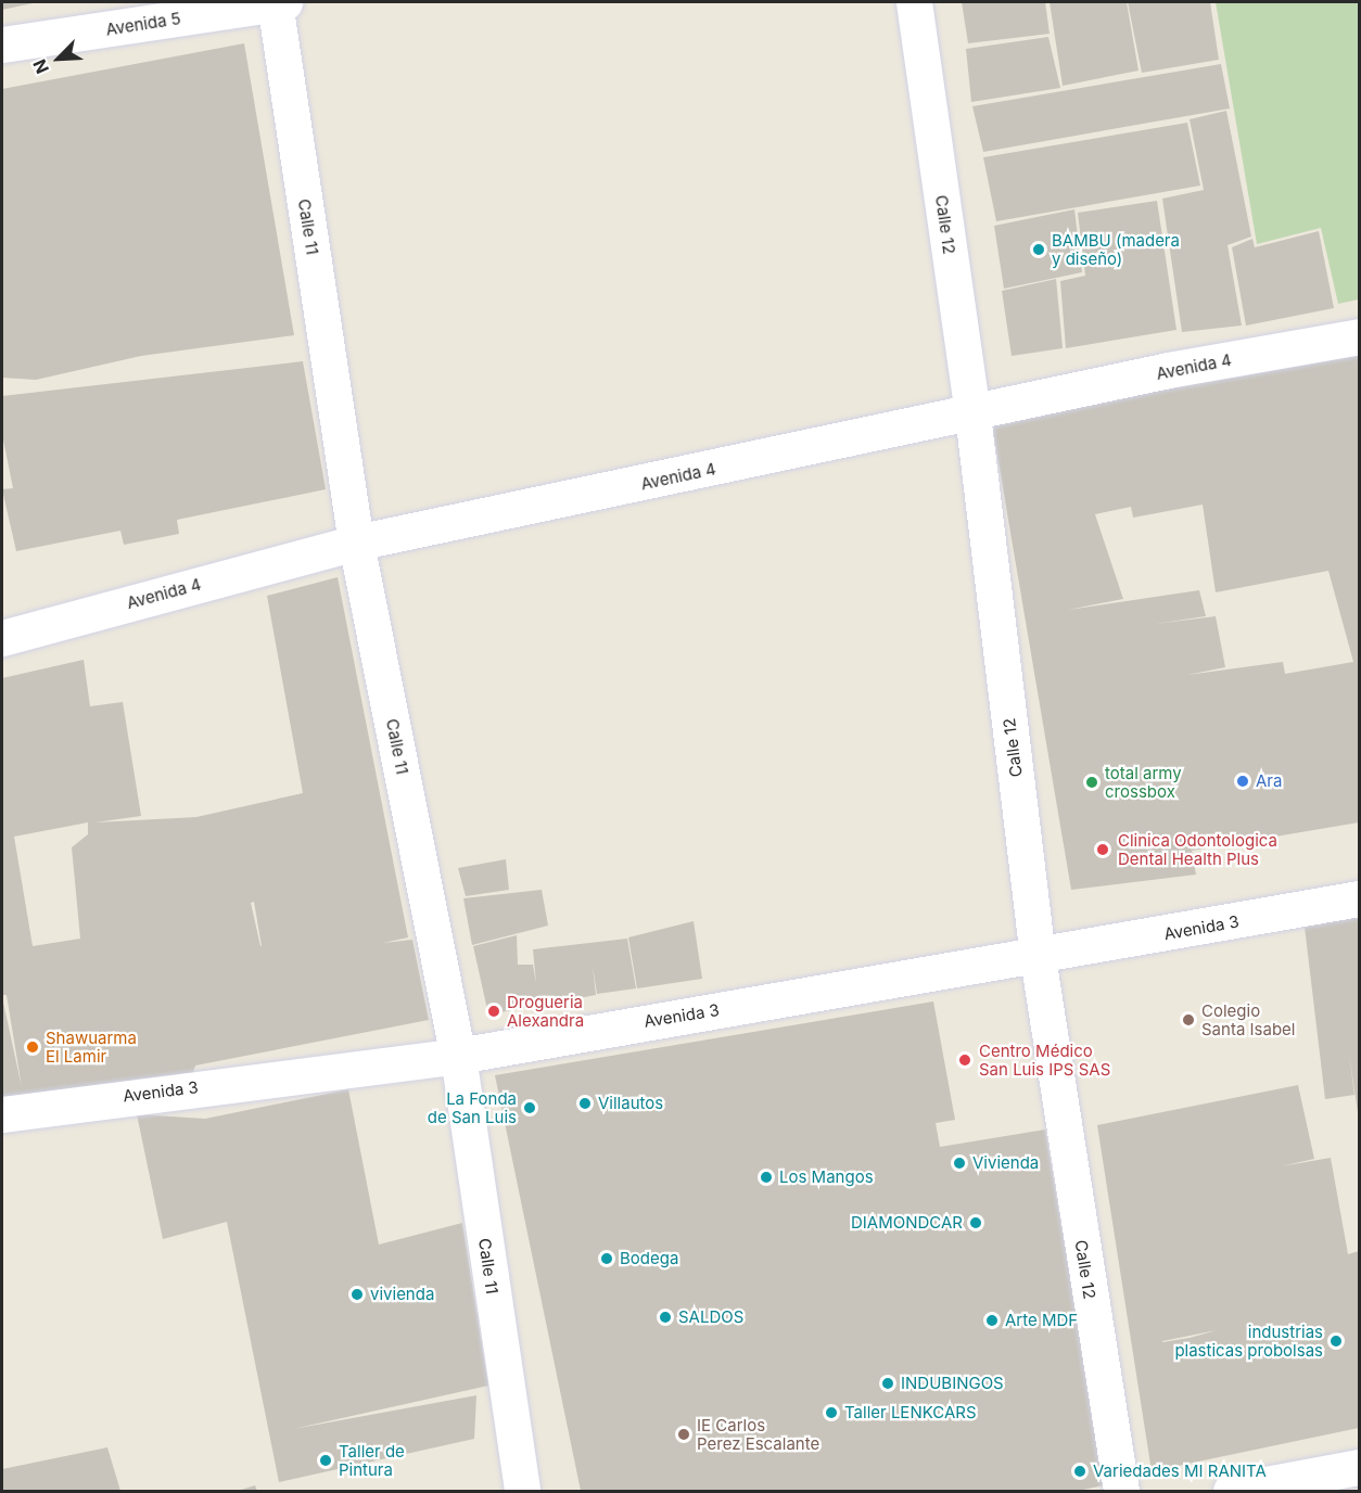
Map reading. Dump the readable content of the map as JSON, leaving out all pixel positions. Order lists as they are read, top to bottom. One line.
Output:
{"streets":{"street":["Avenida 5","Calle 12","Calle 11","Avenida 4","Avenida 3"]},"crossings":[["Avenida 5","Calle 11"],["Calle 12","Avenida 4"],["Calle 12","Avenida 3"],["Calle 11","Avenida 4"],["Calle 11","Avenida 3"]],"places":["BAMBU (madera y diseño)","Ara","total army crossbox","Clinica Odontologica Dental Health Plus","Drogueria Alexandra","Colegio Santa Isabel","Shawuarma El Lamir","Centro Médico San Luis IPS SAS","Villautos","La Fonda de San Luis","Vivienda","Los Mangos","DIAMONDCAR","Bodega","vivienda","SALDOS","Arte MDF","industrias plasticas probolsas","INDUBINGOS","Taller LENKCARS","IE Carlos Perez Escalante","Taller de Pintura","Variedades MI RANITA"],"north":"bottom left"}
